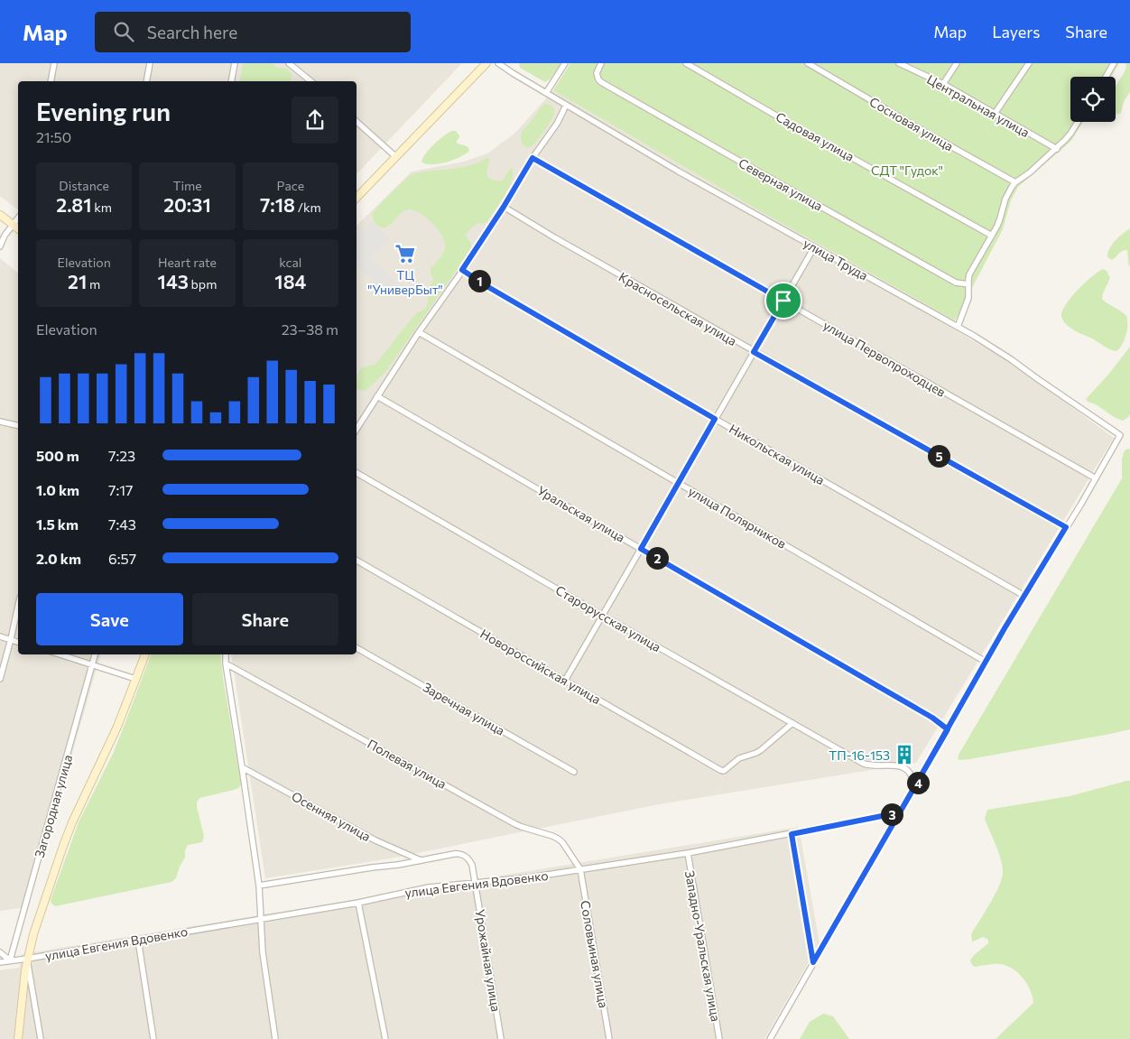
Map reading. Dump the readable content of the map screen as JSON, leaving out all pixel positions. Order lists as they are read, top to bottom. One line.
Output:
{"streets":{"street":["Центральная улица","Сосновая улица","Садовая улица","Северная улица","улица Труда","Красносельская улица","улица Первопроходцев","Никольская улица","Уральская улица","улица Полярников","Старорусская улица","Новороссийская улица","Заречная улица","Полевая улица","Загородная улица","Осенняя улица","улица Евгения Вдовенко","Западно-Уральская улица","Соловьиная улица","Урожайная улица"]},"crossings":[["улица Труда","улица Первопроходцев"],["Старорусская улица","Новороссийская улица"],["Полевая улица","улица Евгения Вдовенко"],["Полевая улица","Соловьиная улица"],["Загородная улица","улица Евгения Вдовенко"],["Осенняя улица","Урожайная улица"],["улица Евгения Вдовенко","Западно-Уральская улица"],["улица Евгения Вдовенко","Соловьиная улица"],["улица Евгения Вдовенко","Урожайная улица"]],"parks":["СДТ \"Гудок\""],"places":{"supermarket":["ТЦ \"УниверБыт\""],"building":["ТП-16-153"]},"page":{"header":"Map","search":"Search here","nav":["Map","Layers","Share"],"heading":["Evening run","21:50"],"stats":[["Distance","2.81 km"],["Time","20:31"],["Pace","7:18 /km"],["Elevation","21 m"],["Heart rate","143 bpm"],["kcal","184"]],"pins":["1","5","2","4","3"],"chart":["Elevation","23–38 m"],"list":[{"name":"500 m","note":"7:23"},{"name":"1.0 km","note":"7:17"},{"name":"1.5 km","note":"7:43"},{"name":"2.0 km","note":"6:57"}],"buttons":["Save","Share"]}}
